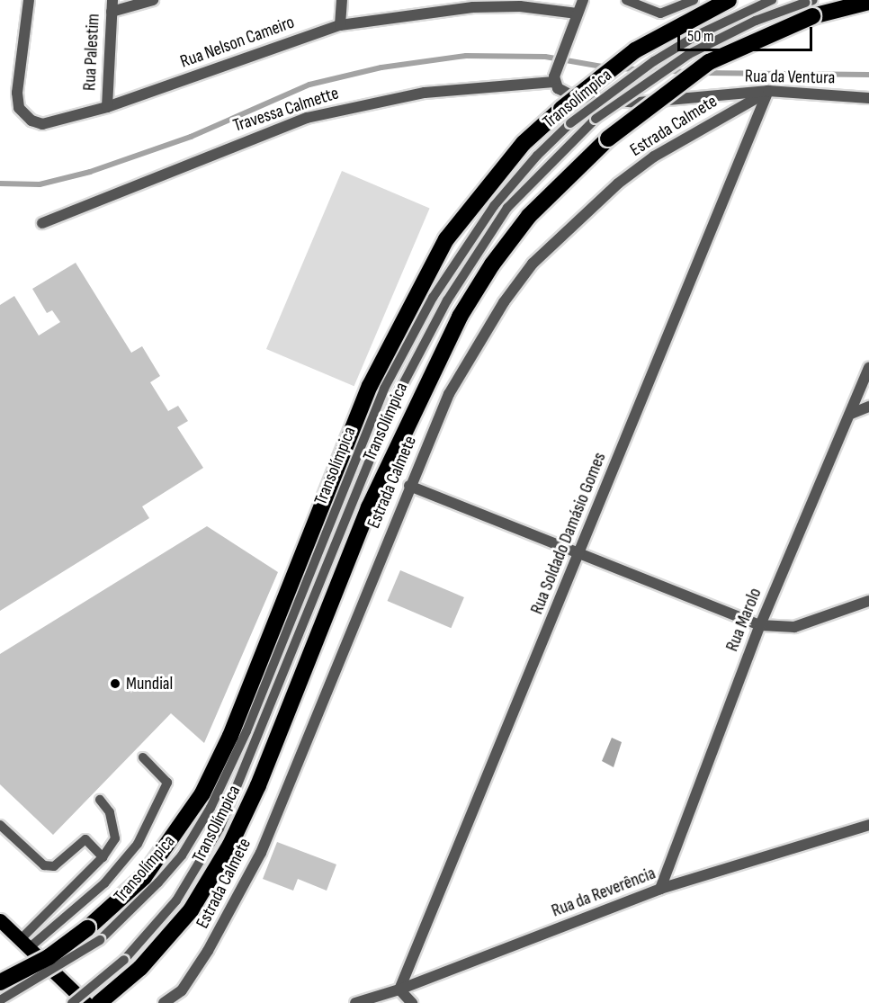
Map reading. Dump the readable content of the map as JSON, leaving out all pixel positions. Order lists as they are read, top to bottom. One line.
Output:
{"streets":{"highway":["TransOlímpica"],"street":["Rua Nelson Cameiro","Rua Palestim","Rua da Ventura","Travessa Calmette","Estrada Calmete","Rua Soldado Damásio Gomes","Rua Marolo","Rua da Reverência"],"lane":["Transolímpica"]},"crossings":[["Rua Nelson Cameiro","Rua Palestim"],["Rua da Ventura","Travessa Calmette"],["Rua da Ventura","Estrada Calmete"],["Rua da Ventura","Rua Soldado Damásio Gomes"],["Transolímpica","TransOlímpica"],["Estrada Calmete","Rua Soldado Damásio Gomes"],["Rua Soldado Damásio Gomes","Rua da Reverência"],["Rua Marolo","Rua da Reverência"]],"places":["Mundial"],"scale_bar":"50 m"}
